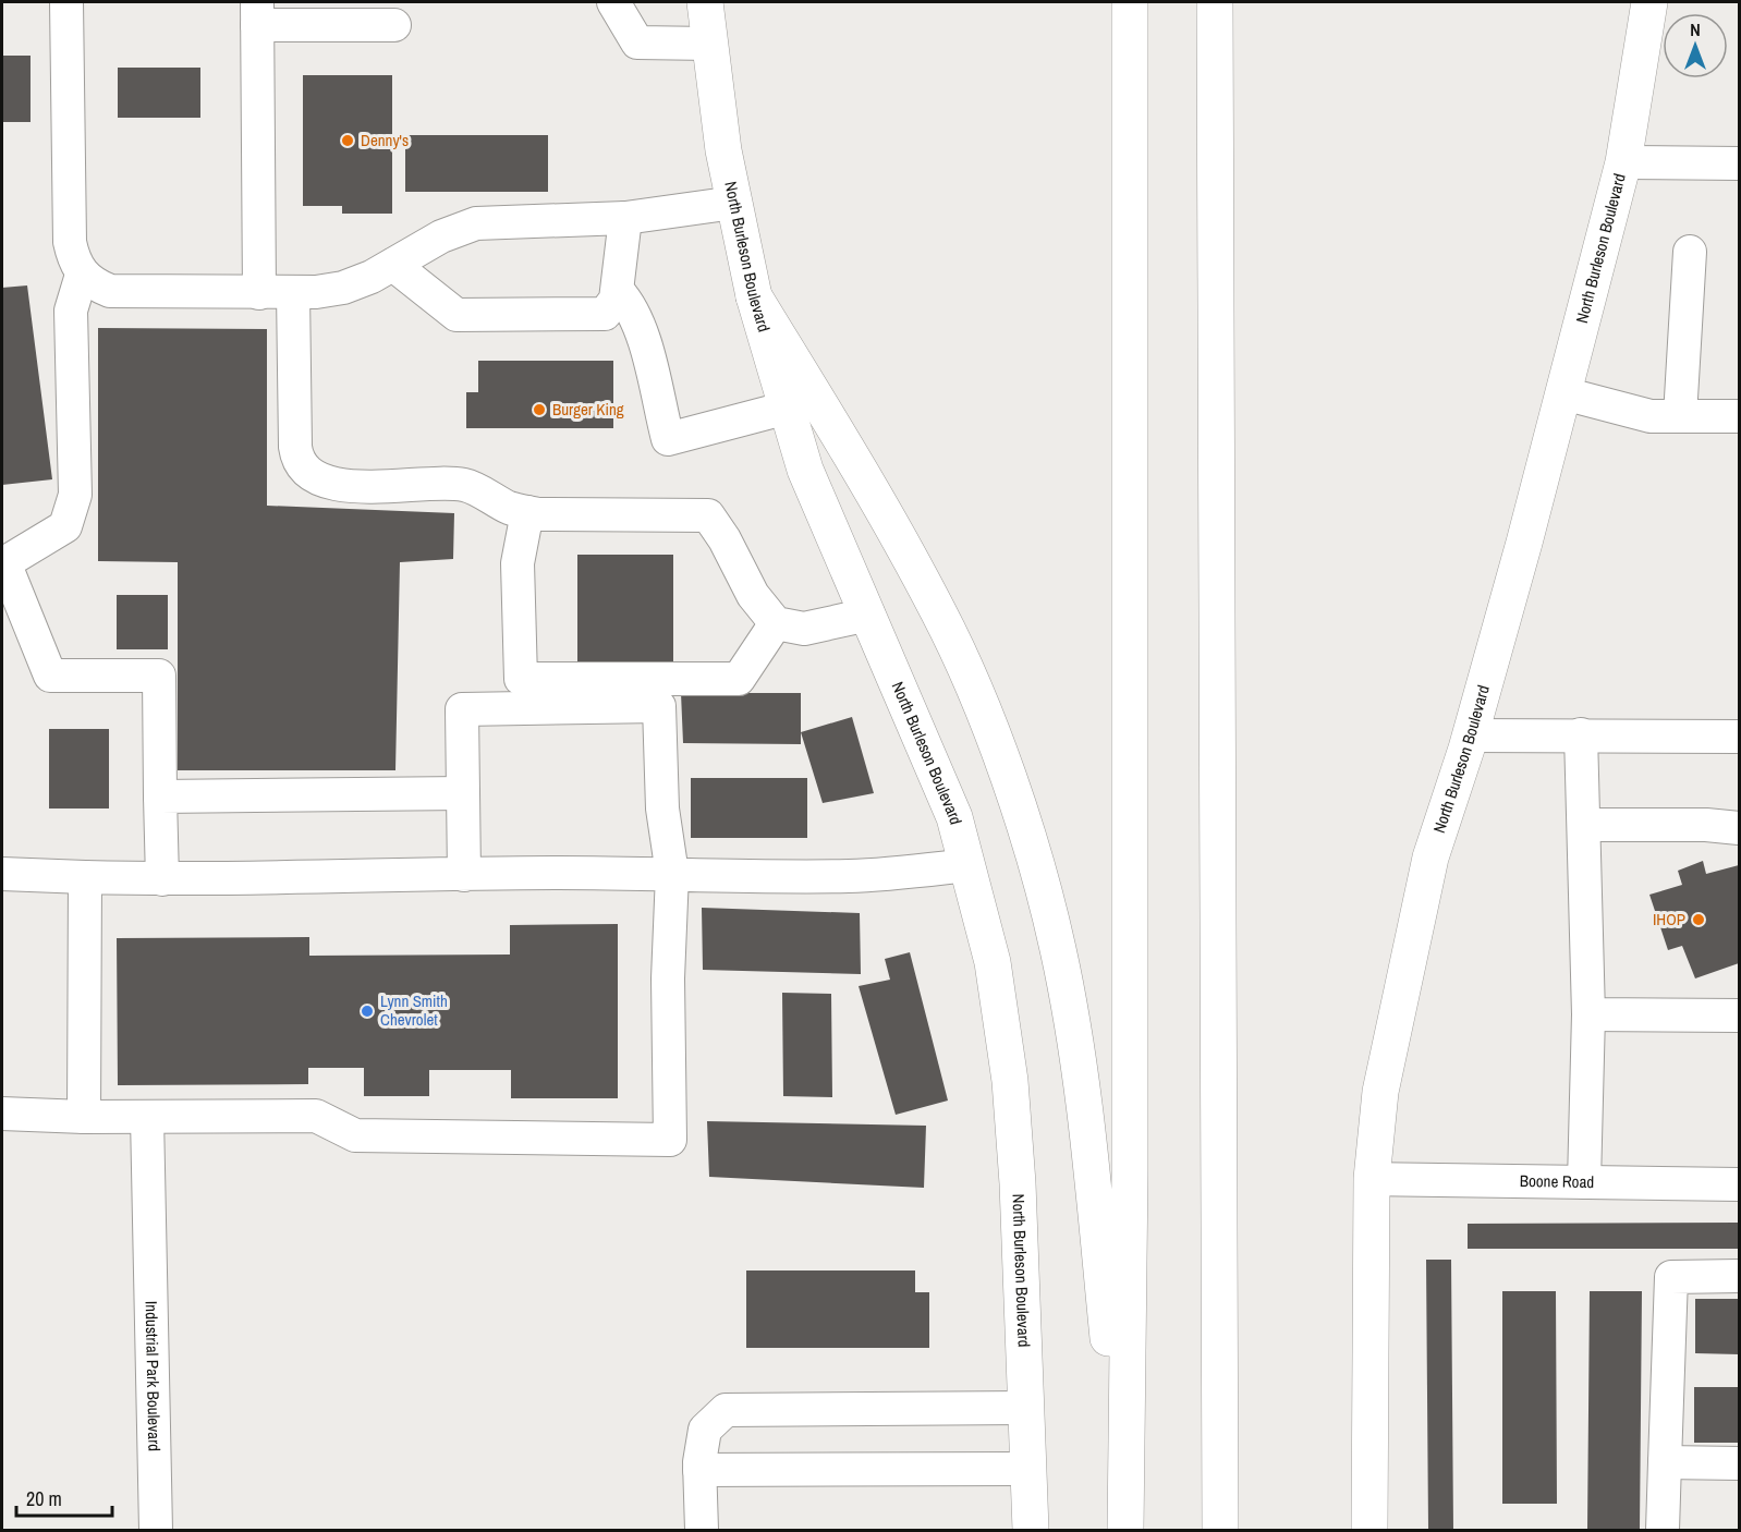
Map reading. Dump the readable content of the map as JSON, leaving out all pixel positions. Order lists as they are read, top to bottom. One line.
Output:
{"streets":{"main road":["North Burleson Boulevard"],"street":["Boone Road","Industrial Park Boulevard"]},"crossings":[["North Burleson Boulevard","Boone Road"]],"places":["Denny's","Burger King","IHOP","Lynn Smith Chevrolet"],"scale_bar":"20 m","north":"top"}
